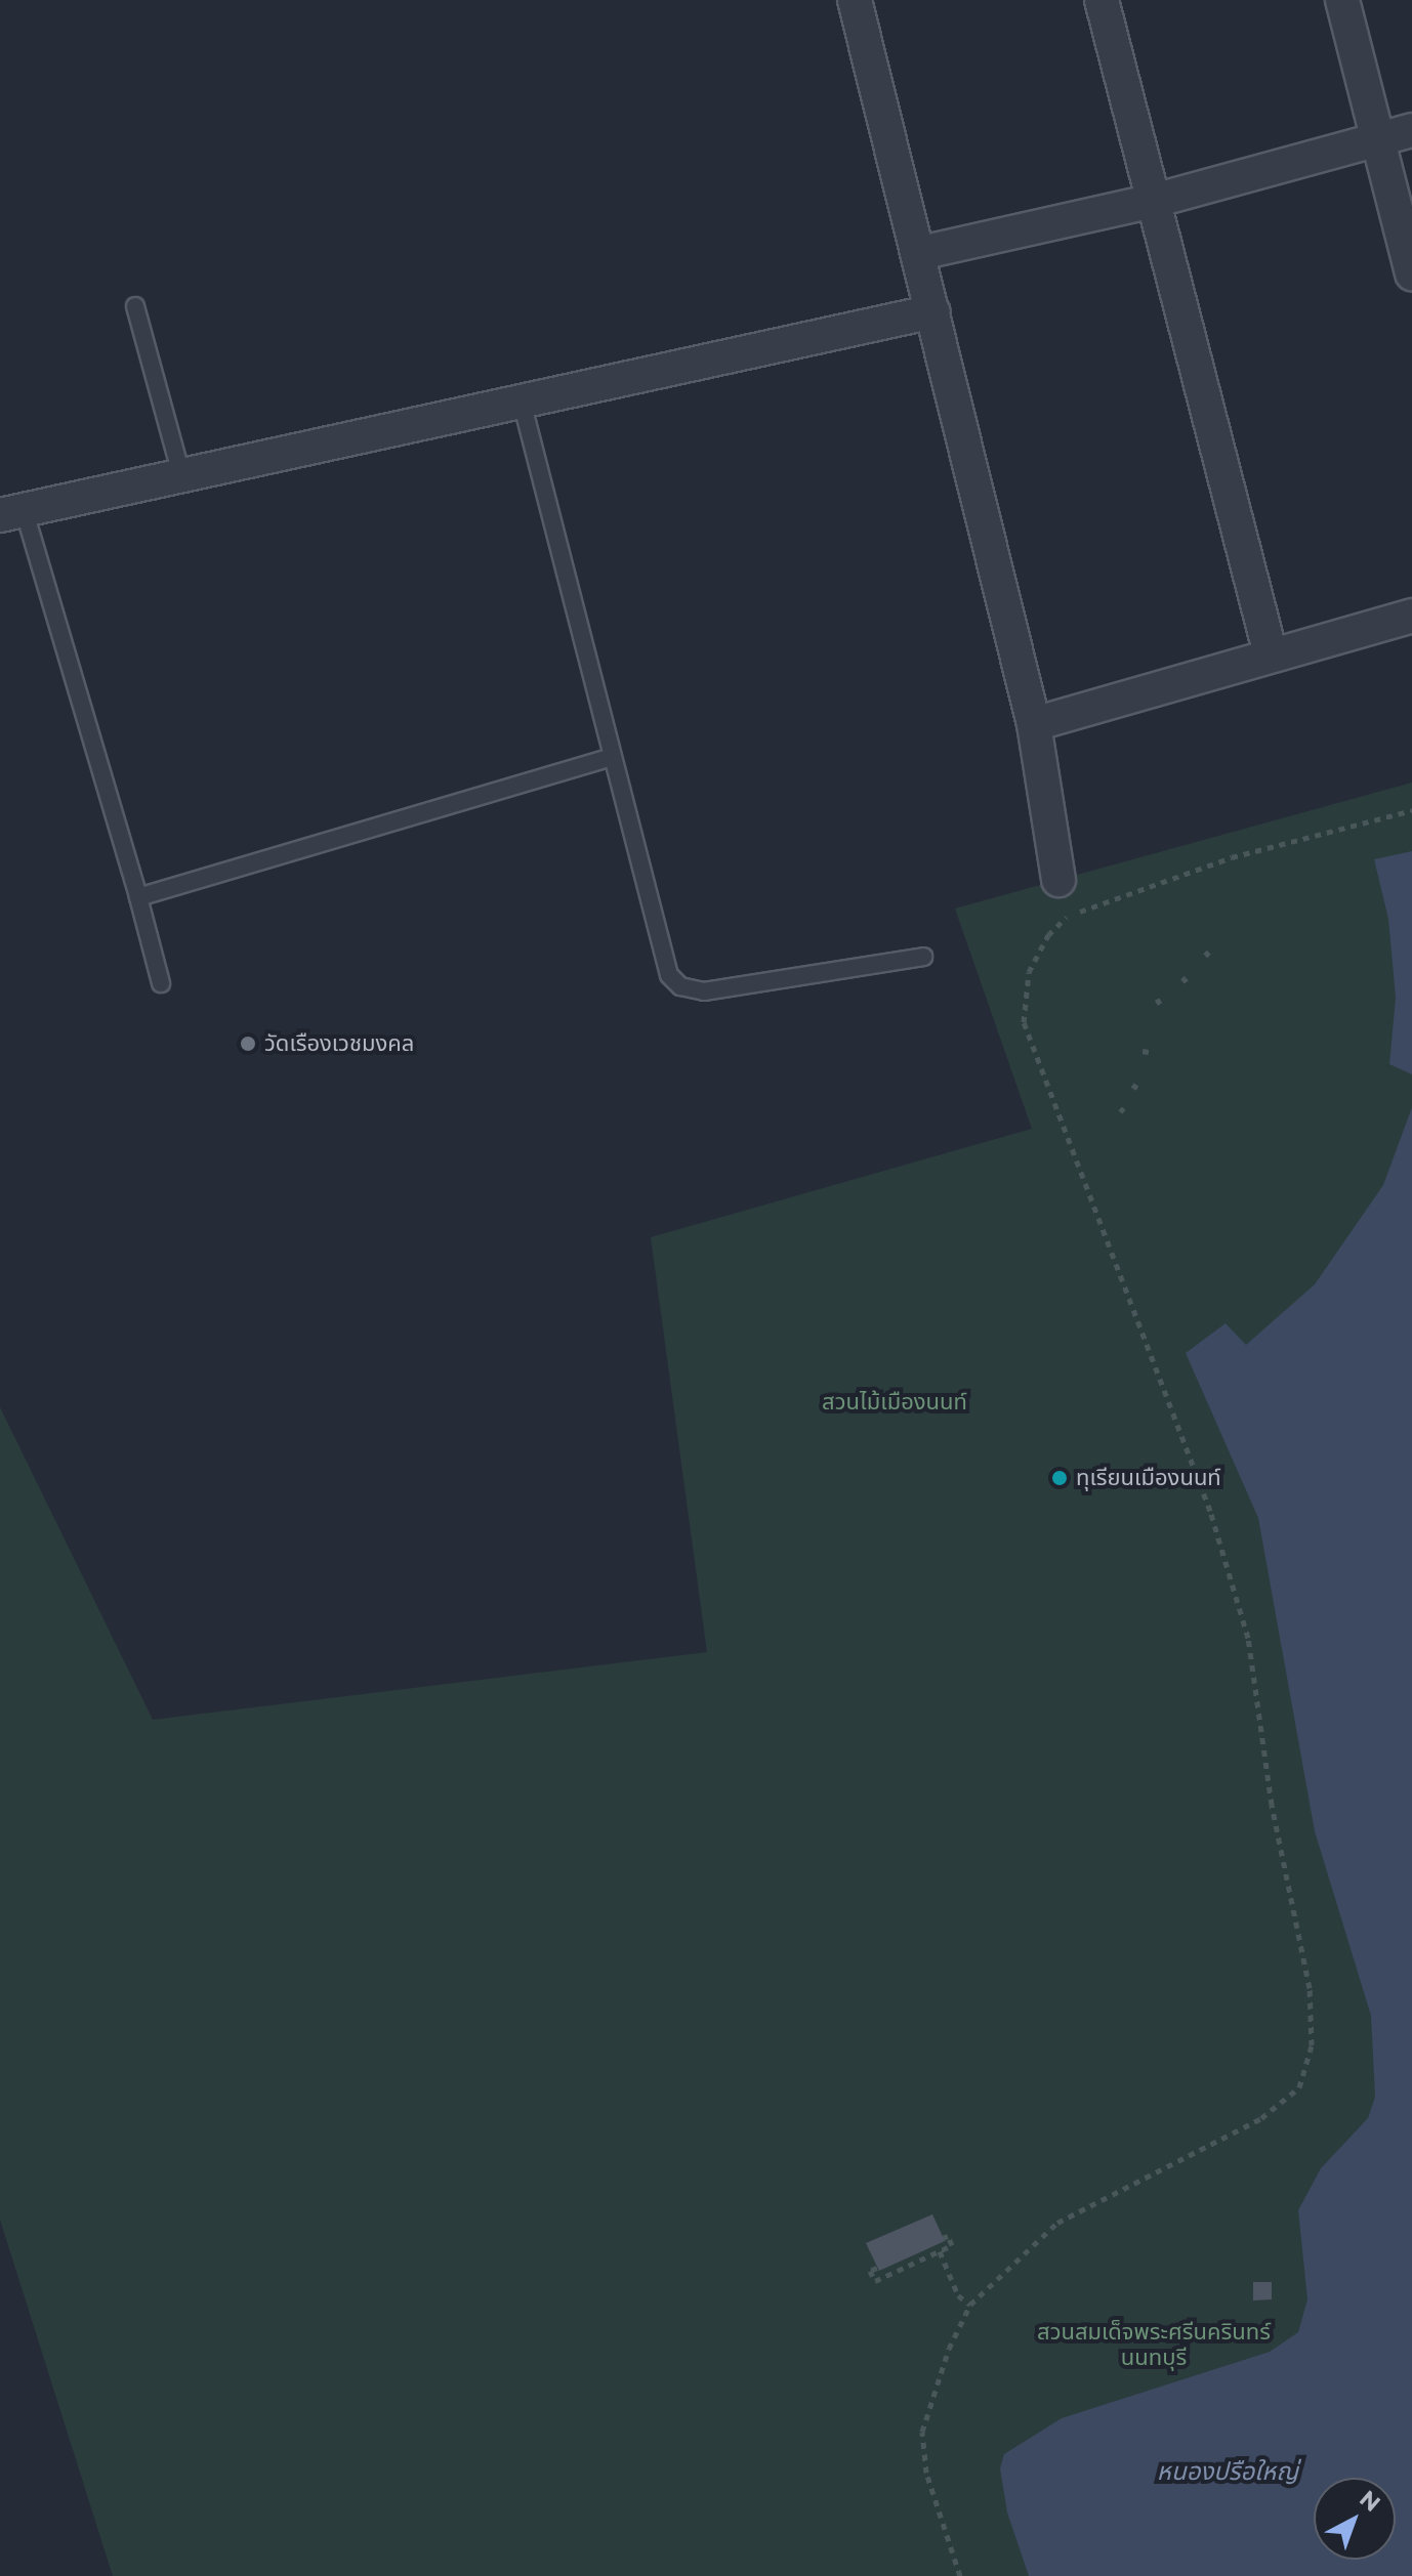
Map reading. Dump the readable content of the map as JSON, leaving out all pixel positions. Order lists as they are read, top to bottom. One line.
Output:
{"water":["หนองปรือใหญ่"],"parks":["สวนไม้เมืองนนท์","สวนสมเด็จพระศรีนครินทร์ นนทบุรี"],"places":["วัดเรืองเวชมงคล","ทุเรียนเมืองนนท์"],"north":"top right"}
